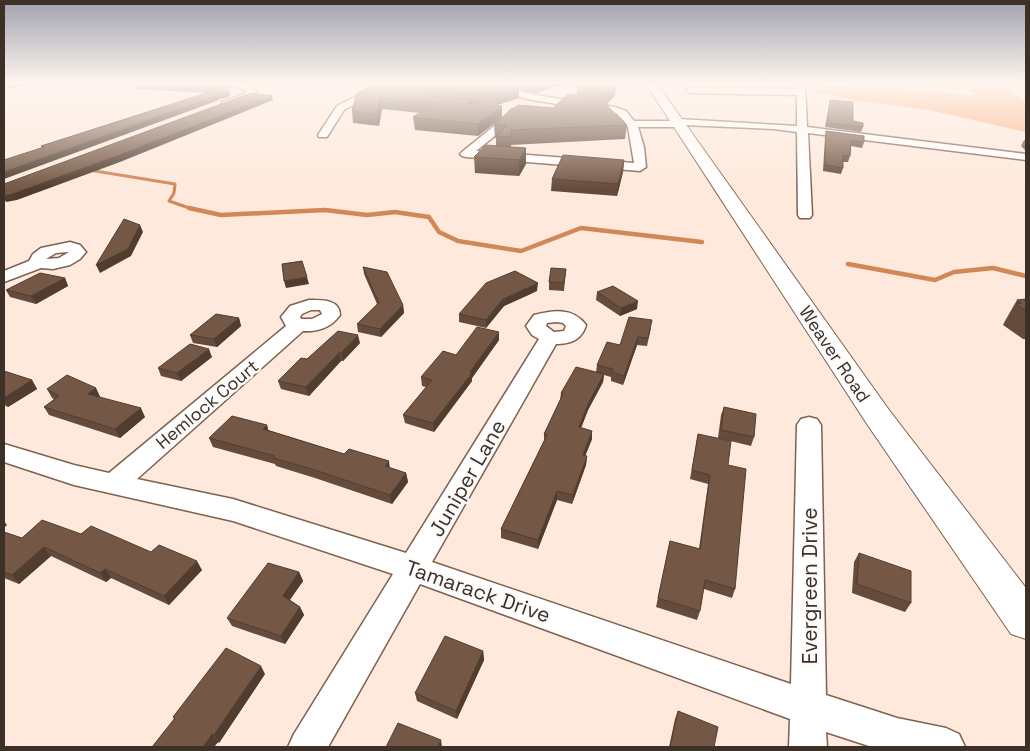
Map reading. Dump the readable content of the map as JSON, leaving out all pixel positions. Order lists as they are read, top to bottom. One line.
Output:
{"streets":{"main road":["Weaver Road"],"street":["Hemlock Court","Juniper Lane","Evergreen Drive","Tamarack Drive"]},"crossings":[["Hemlock Court","Tamarack Drive"],["Juniper Lane","Tamarack Drive"],["Evergreen Drive","Tamarack Drive"]]}
